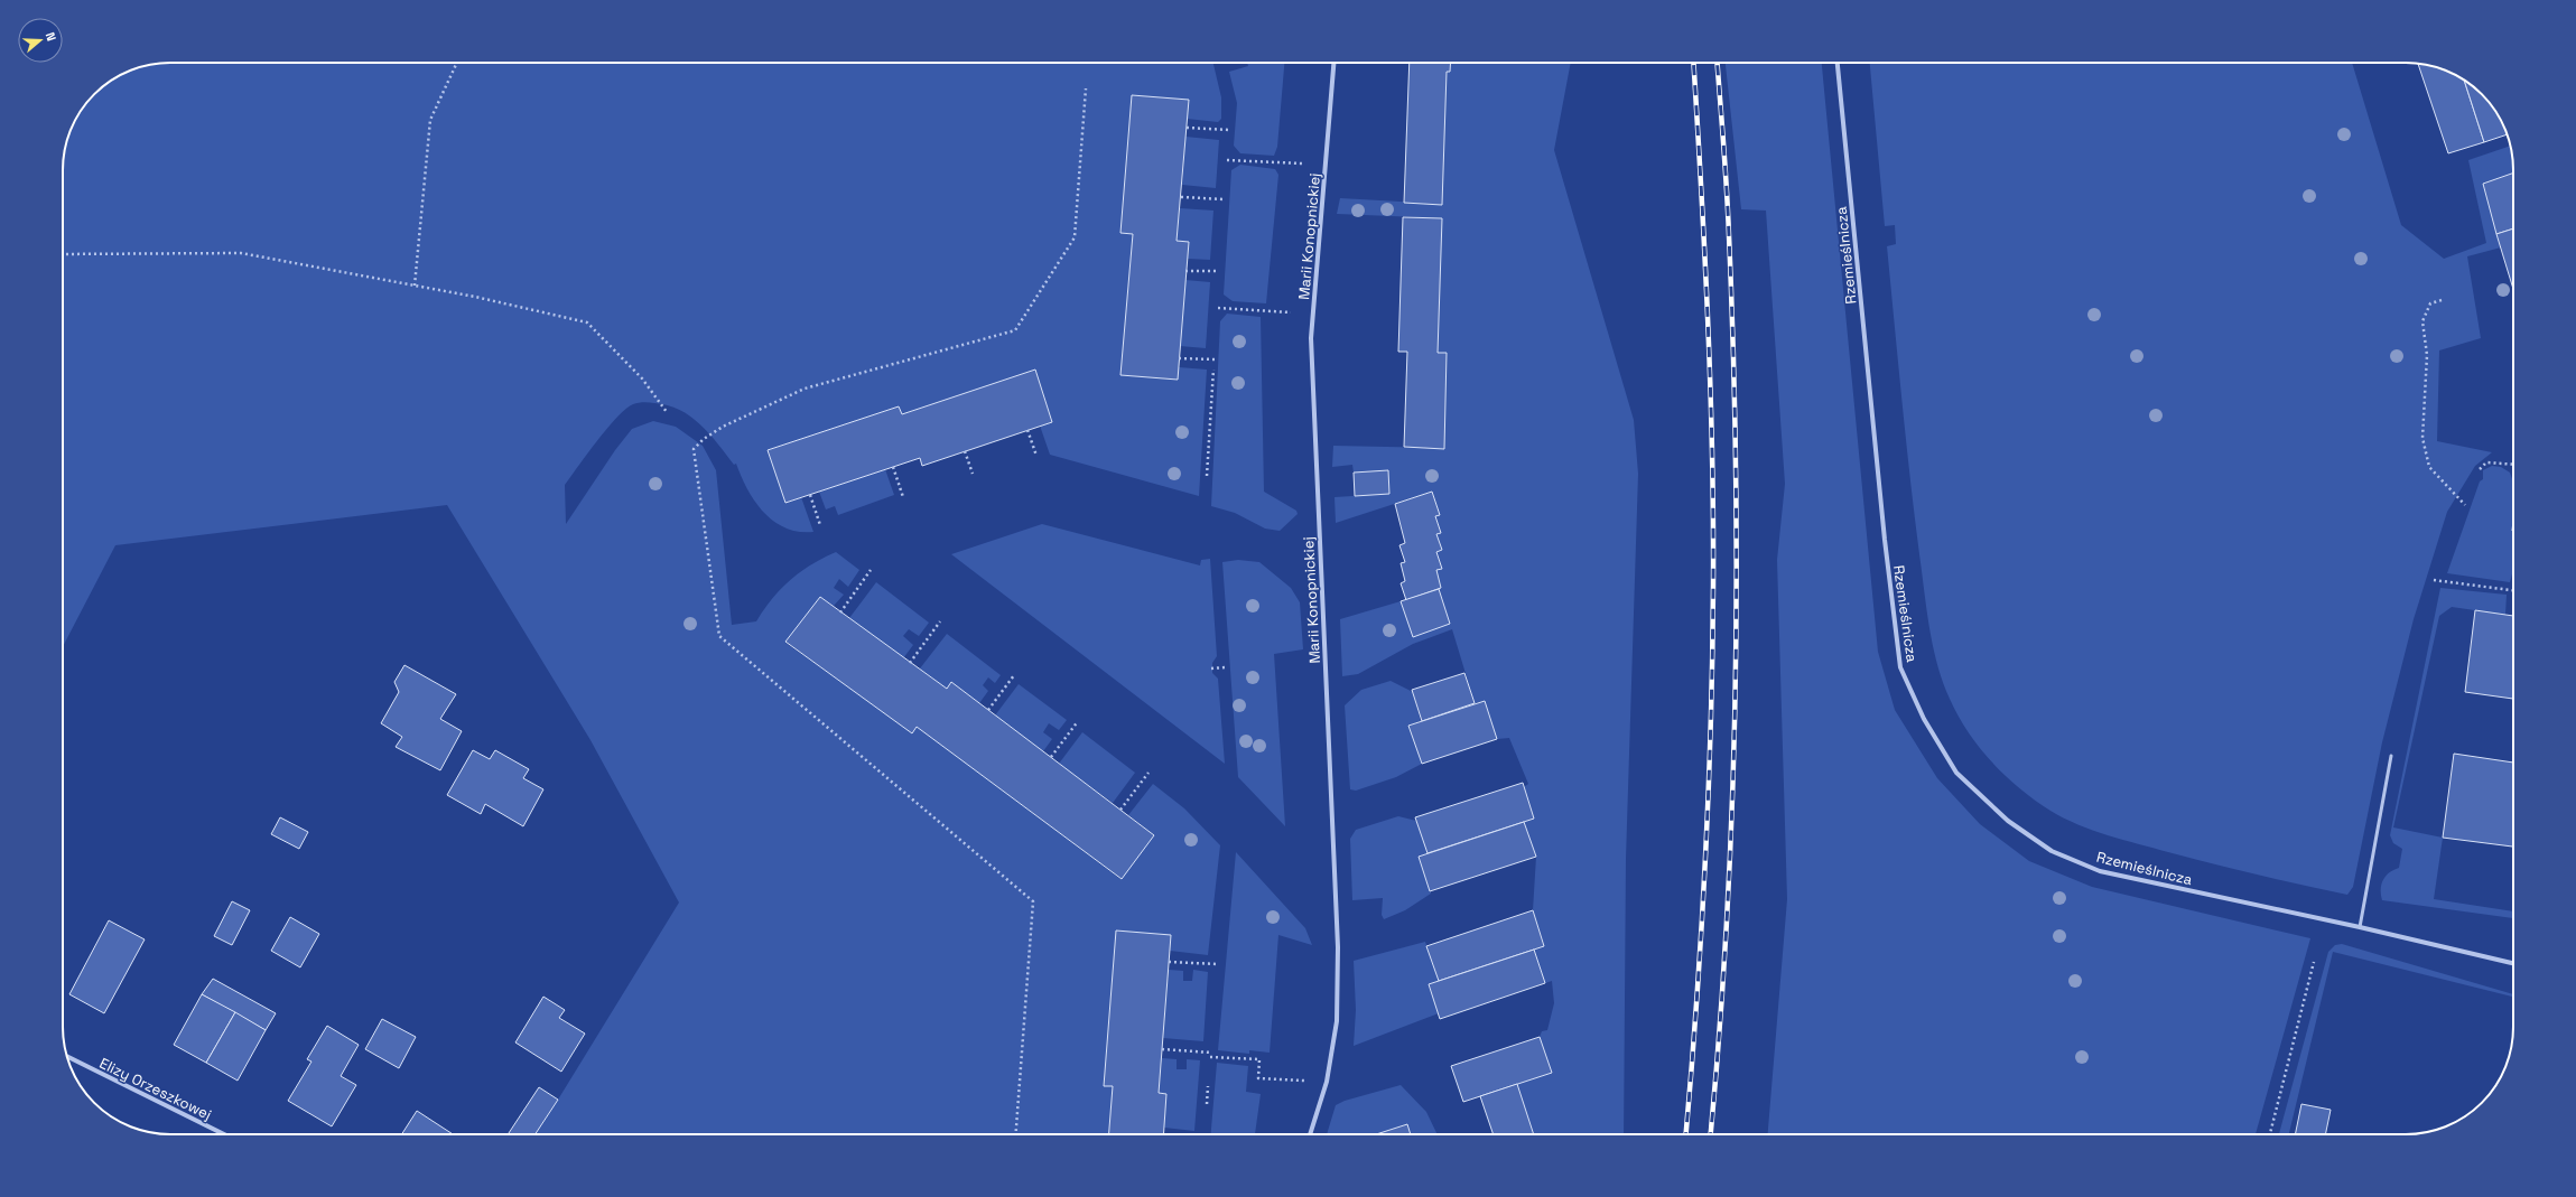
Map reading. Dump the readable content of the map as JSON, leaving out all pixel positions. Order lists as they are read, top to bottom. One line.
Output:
{"streets":{"street":["Marii Konopnickiej","Rzemieślnicza","Elizy Orzeszkowej"]},"north":"right"}
